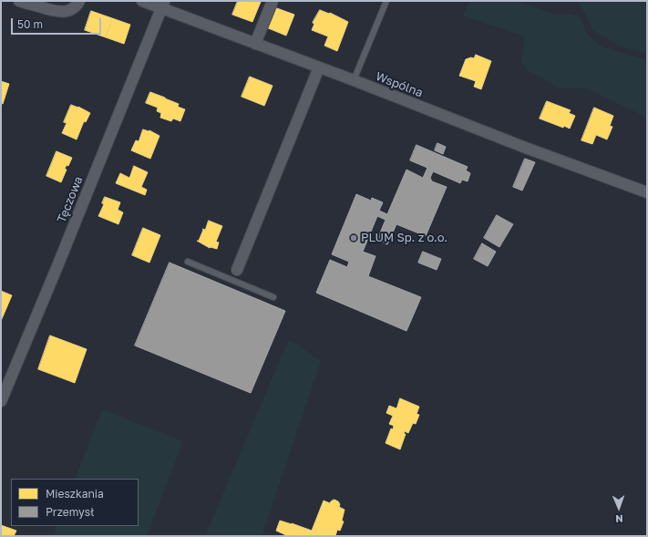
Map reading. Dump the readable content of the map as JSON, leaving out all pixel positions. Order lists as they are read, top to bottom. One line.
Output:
{"streets":{"street":["Wspólna","Tęczowa"]},"crossings":[["Wspólna","Tęczowa"]],"places":["PLUM Sp. z o.o."],"legend":["Mieszkania","Przemysł"],"scale_bar":"50 m","north":"bottom"}
